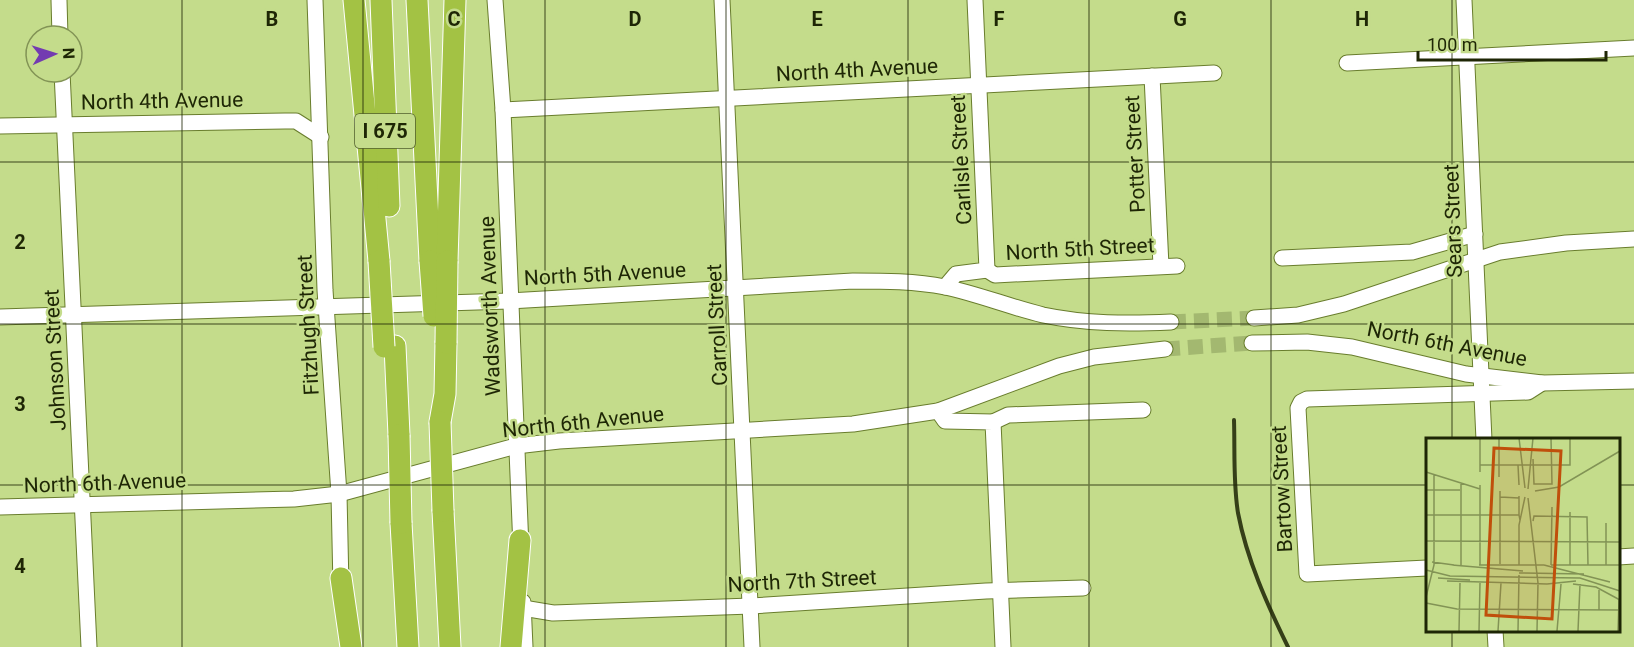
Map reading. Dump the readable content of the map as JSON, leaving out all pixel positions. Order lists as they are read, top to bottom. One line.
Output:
{"streets":{"highway":["I 675"],"street":["North 4th Avenue","Potter Street","Carlisle Street","Sears Street","North 5th Street","North 5th Avenue","Wadsworth Avenue","Fitzhugh Street","Carroll Street","North 6th Avenue","Johnson Street","Bartow Street","North 7th Street"]},"crossings":[["North 4th Avenue","Potter Street"],["North 4th Avenue","Carlisle Street"],["North 4th Avenue","Wadsworth Avenue"],["North 4th Avenue","Fitzhugh Street"],["North 4th Avenue","Carroll Street"],["North 4th Avenue","Johnson Street"],["Potter Street","North 5th Street"],["Carlisle Street","North 5th Street"],["Sears Street","North 6th Avenue"],["Sears Street","Bartow Street"],["North 5th Avenue","Wadsworth Avenue"],["North 5th Avenue","Fitzhugh Street"],["North 5th Avenue","Carroll Street"],["North 5th Avenue","Johnson Street"],["Wadsworth Avenue","North 6th Avenue"],["Wadsworth Avenue","North 7th Street"],["Fitzhugh Street","North 6th Avenue"],["Carroll Street","North 6th Avenue"],["Carroll Street","North 7th Street"],["North 6th Avenue","Johnson Street"]],"scale_bar":"100 m","north":"right","grid":{"columns":["B","C","D","E","F","G","H"],"rows":["2","3","4"]}}
